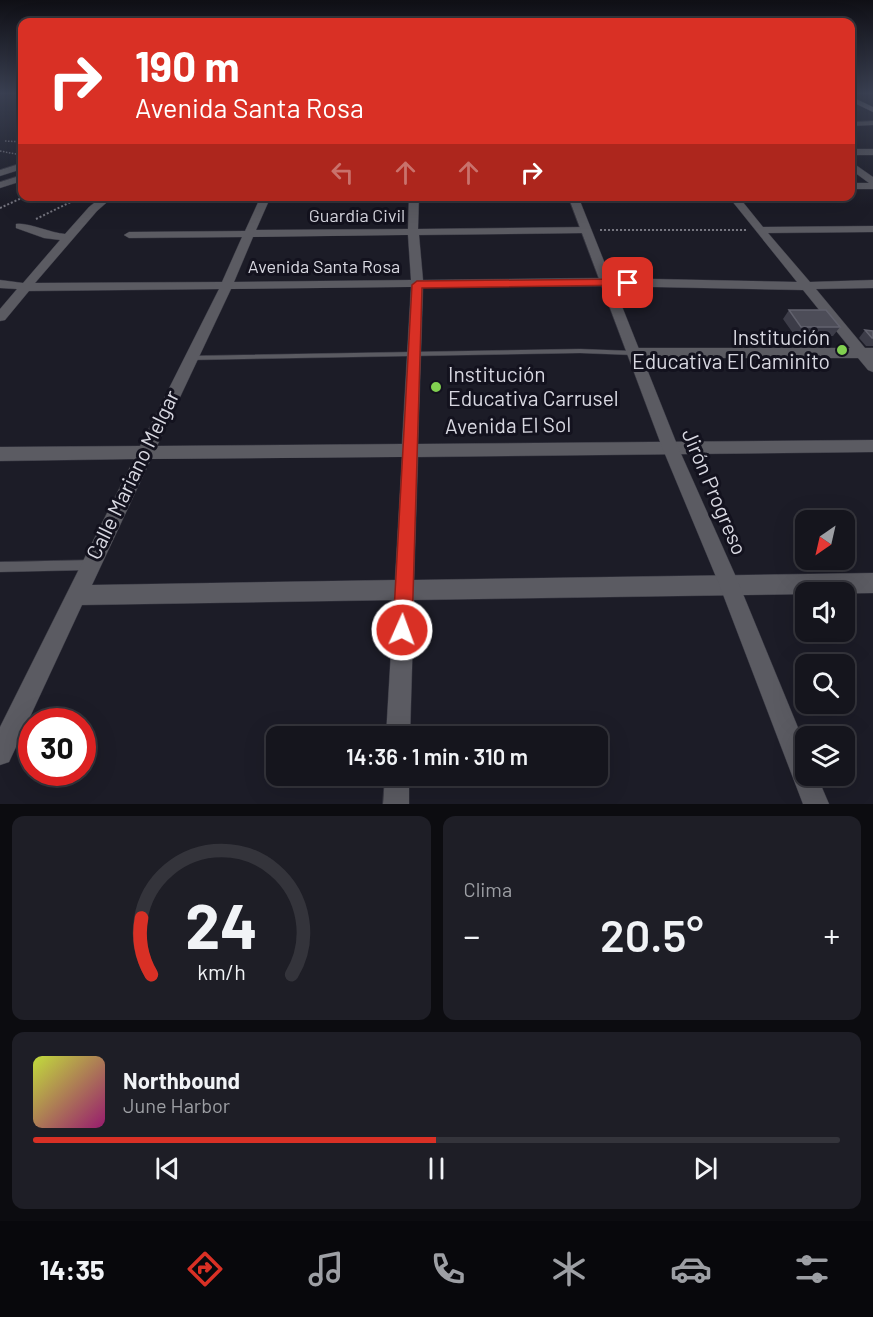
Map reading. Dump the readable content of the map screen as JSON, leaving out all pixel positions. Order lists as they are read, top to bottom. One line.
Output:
{"streets":{"street":["Guardia Civil","Avenida Santa Rosa","Avenida El Sol","Calle Mariano Melgar","Jirón Progreso"]},"crossings":[["Guardia Civil","Calle Mariano Melgar"],["Guardia Civil","Jirón Progreso"],["Avenida Santa Rosa","Calle Mariano Melgar"],["Avenida Santa Rosa","Jirón Progreso"],["Avenida El Sol","Calle Mariano Melgar"],["Avenida El Sol","Jirón Progreso"]],"places":["Institución Educativa El Caminito","Institución Educativa Carrusel"],"north":"bottom left","page":{"turn":["190 m","Avenida Santa Rosa"],"limit":"30","trip":"14:36 · 1 min · 310 m","tile":"Clima","heat":["−","20.5°","+"],"song":["Northbound","June Harbor"],"tabs":"14:35","gauge":["24","km/h"]}}
